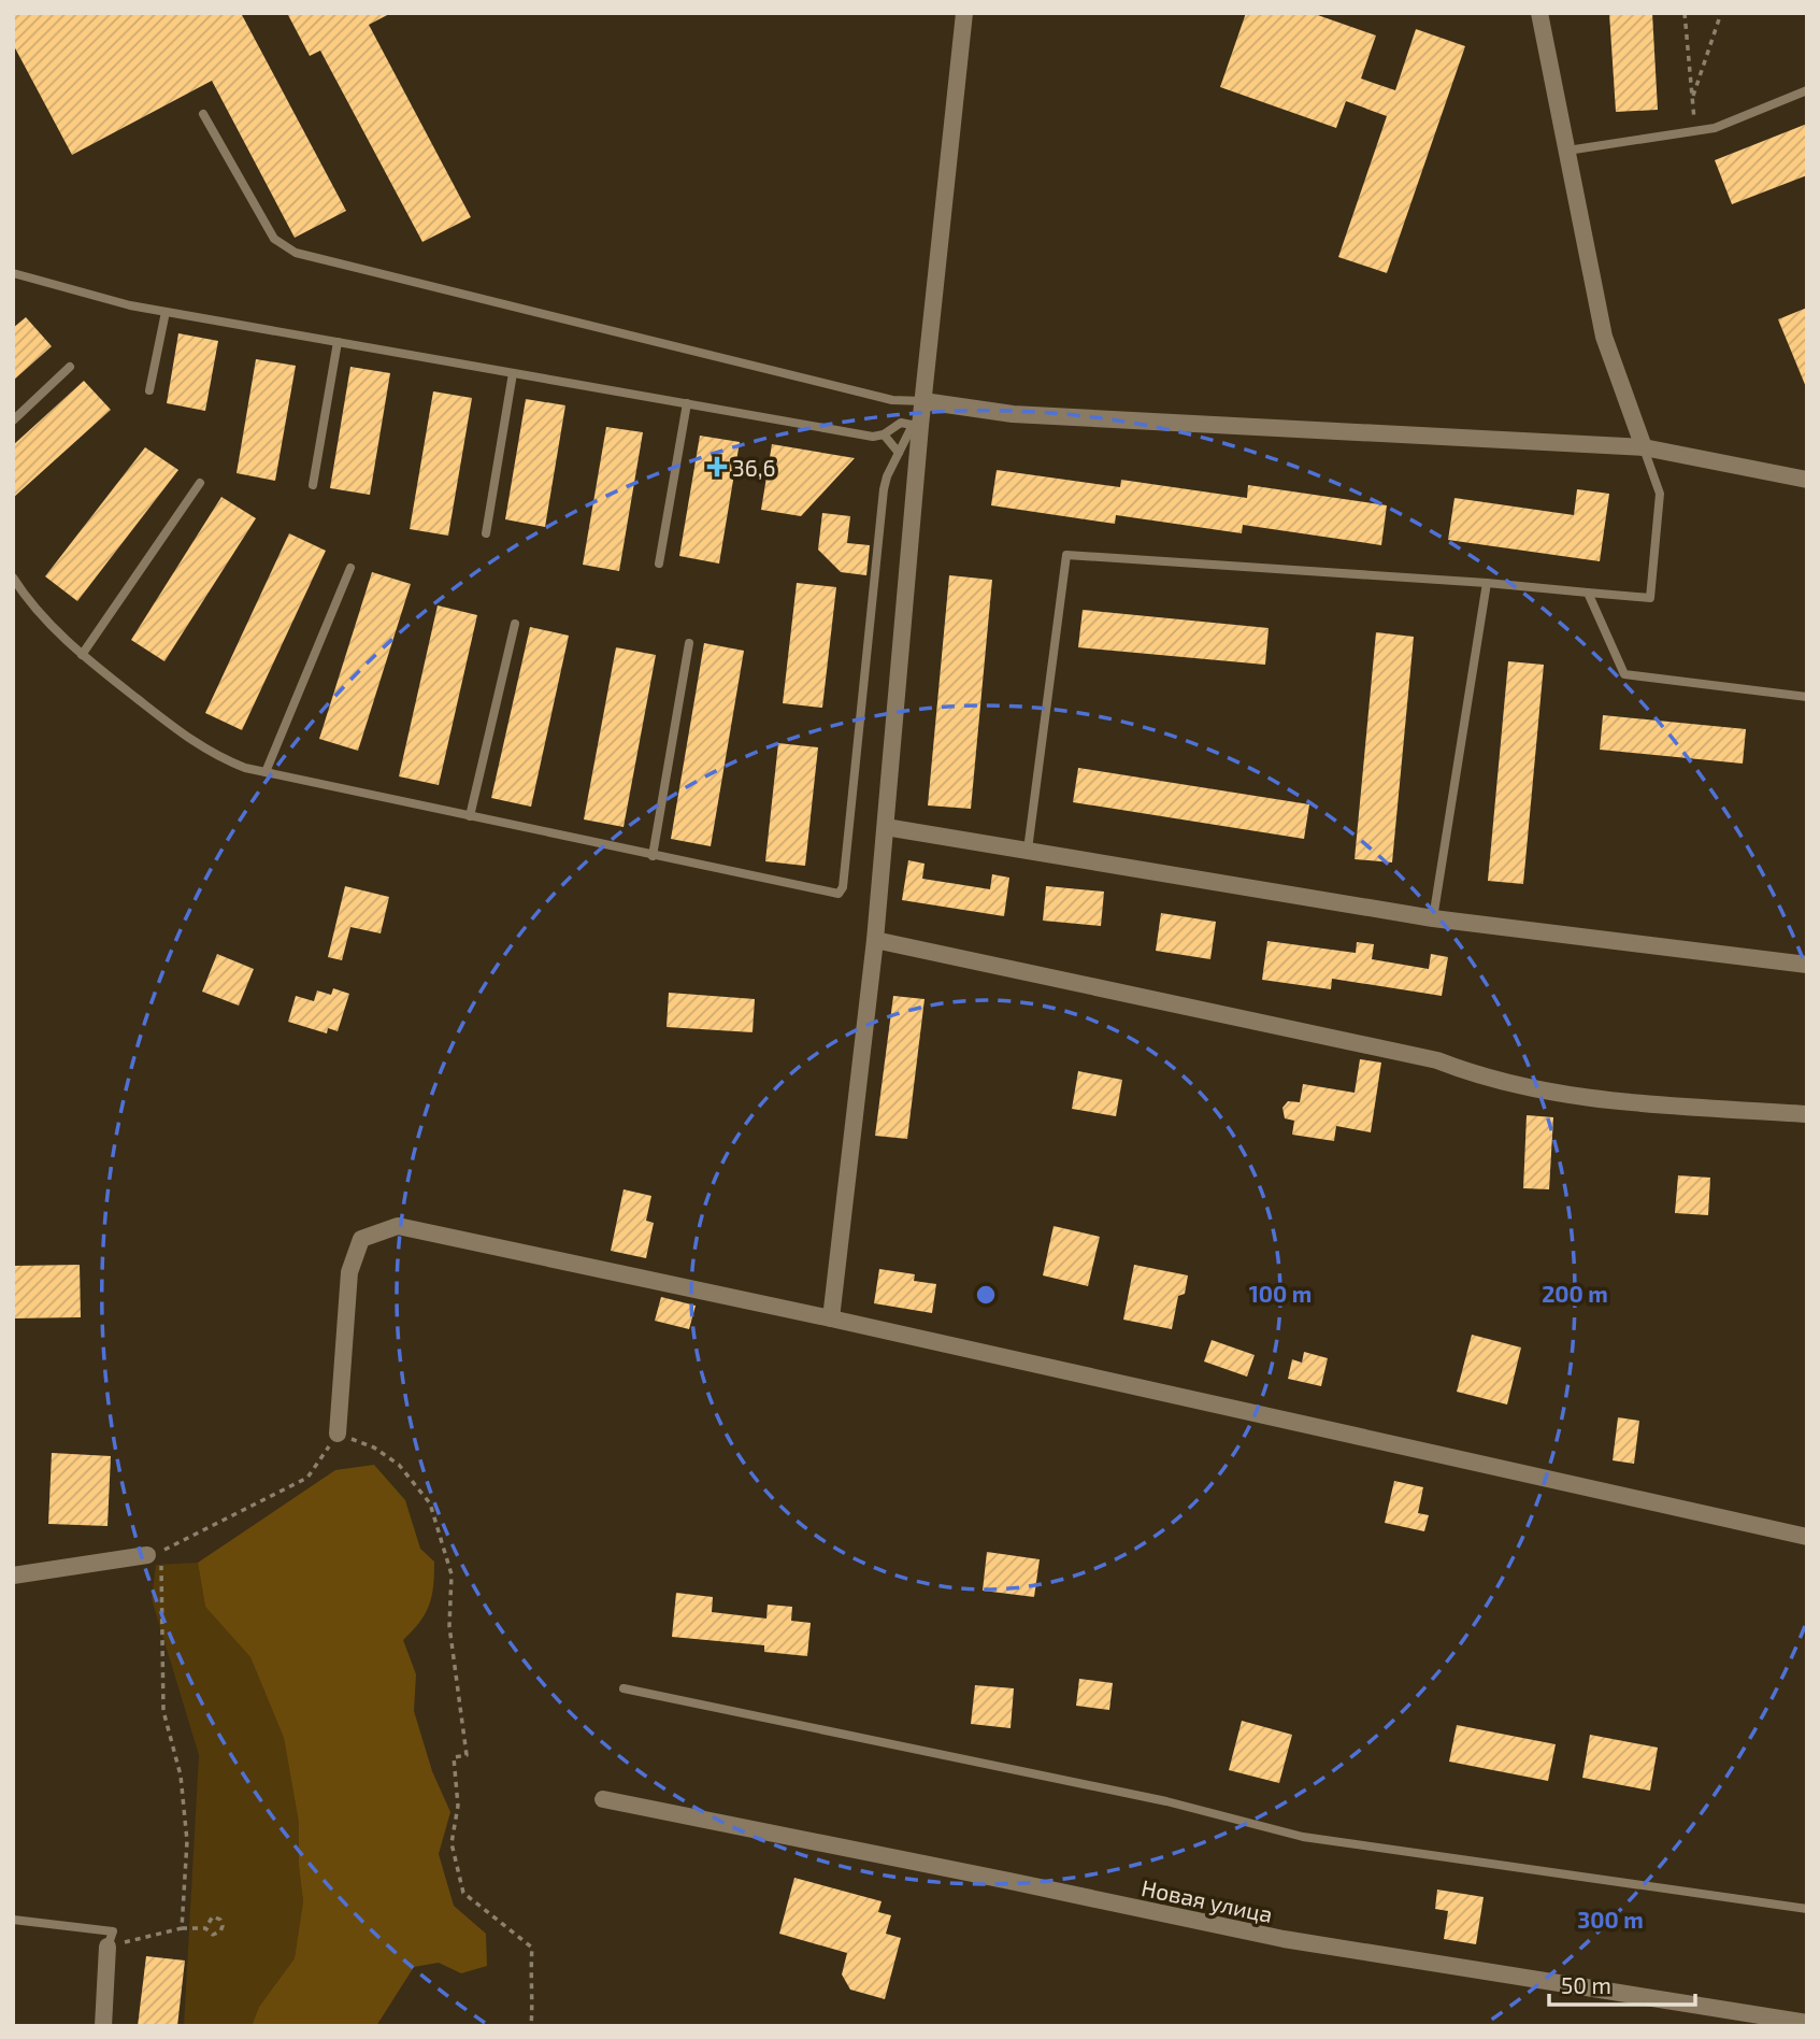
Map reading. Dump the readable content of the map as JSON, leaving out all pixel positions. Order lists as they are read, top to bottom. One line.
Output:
{"streets":{"street":["Новая улица"]},"places":{"health":["36,6"]},"scale_bar":"50 m","rings":["100 m","200 m","300 m"]}
